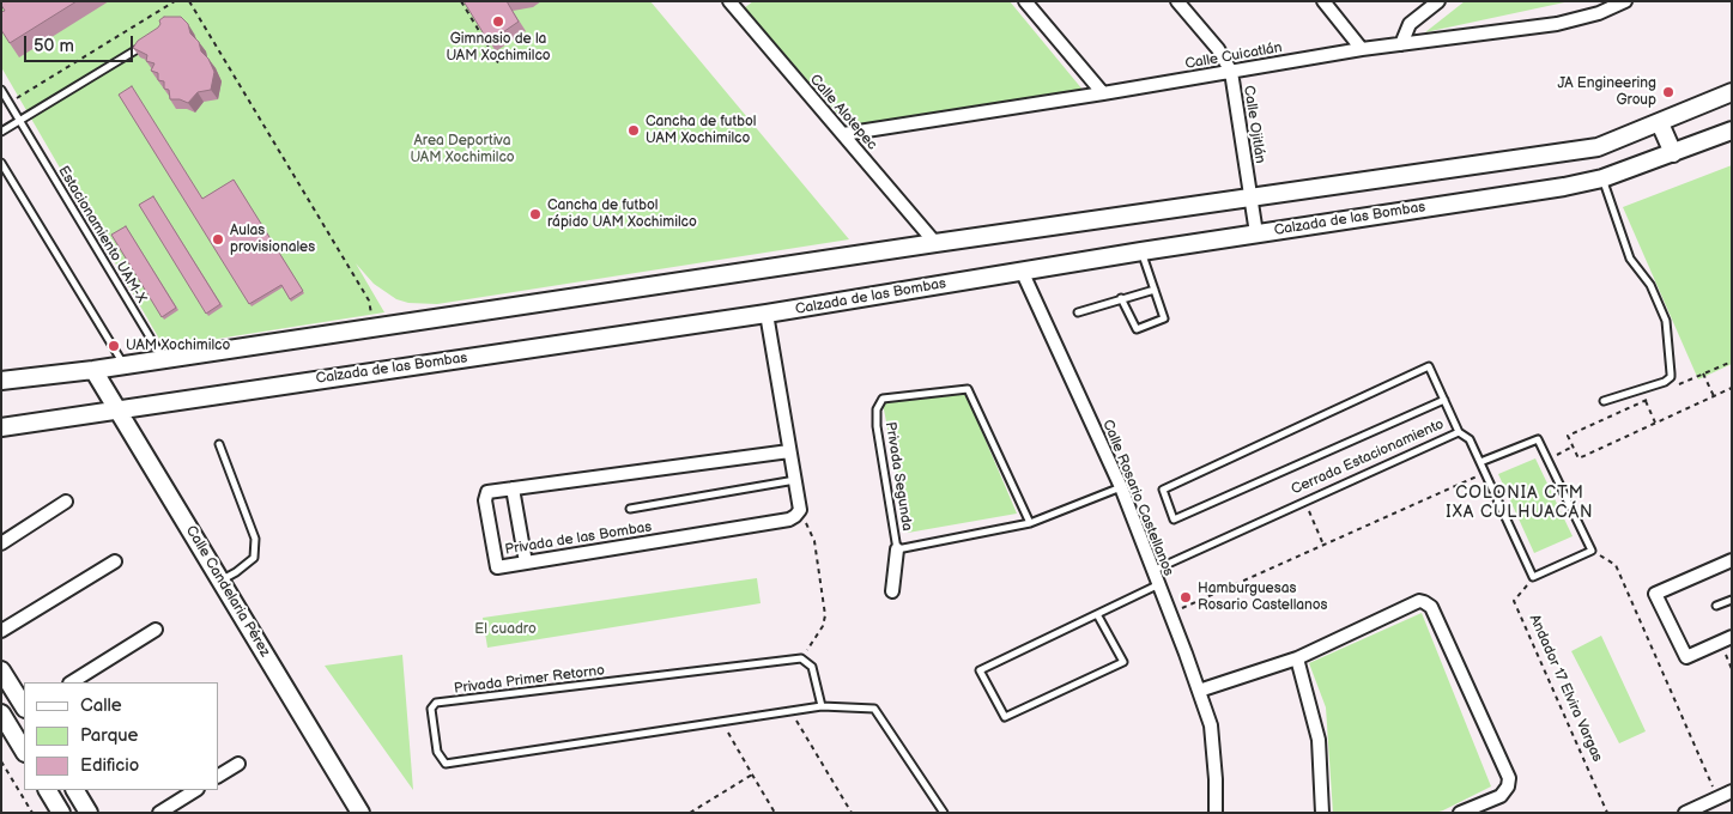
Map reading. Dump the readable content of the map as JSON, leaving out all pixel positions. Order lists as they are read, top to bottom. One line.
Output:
{"streets":{"main road":["Calzada de las Bombas","Calle Candelaria Pérez"],"street":["Calle Cuicatlán","Calle Alotepec","Calle Ojitlán","Calle Rosario Castellanos","Privada de las Bombas"],"lane":["Estacionamiento UAM-X","Cerrada Estacionamiento","Privada Segunda","Privada Primer Retorno"],"path":["Andador 17 Elvira Vargas"]},"crossings":[["Calle Cuicatlán","Calle Alotepec"],["Calle Cuicatlán","Calle Ojitlán"],["Calle Ojitlán","Calzada de las Bombas"],["Calzada de las Bombas","Calle Rosario Castellanos"],["Calzada de las Bombas","Calle Candelaria Pérez"],["Cerrada Estacionamiento","Calle Rosario Castellanos"],["Privada Segunda","Calle Rosario Castellanos"]],"districts":["COLONIA CTM IXA CULHUACÁN"],"parks":["Area Deportiva UAM Xochimilco","El cuadro"],"places":["Gimnasio de la UAM Xochimilco","JA Engineering Group","Cancha de futbol UAM Xochimilco","Cancha de futbol rápido UAM Xochimilco","Aulas provisionales","UAM Xochimilco","Hamburguesas Rosario Castellanos"],"legend":["Calle","Parque","Edificio"],"scale_bar":"50 m"}
